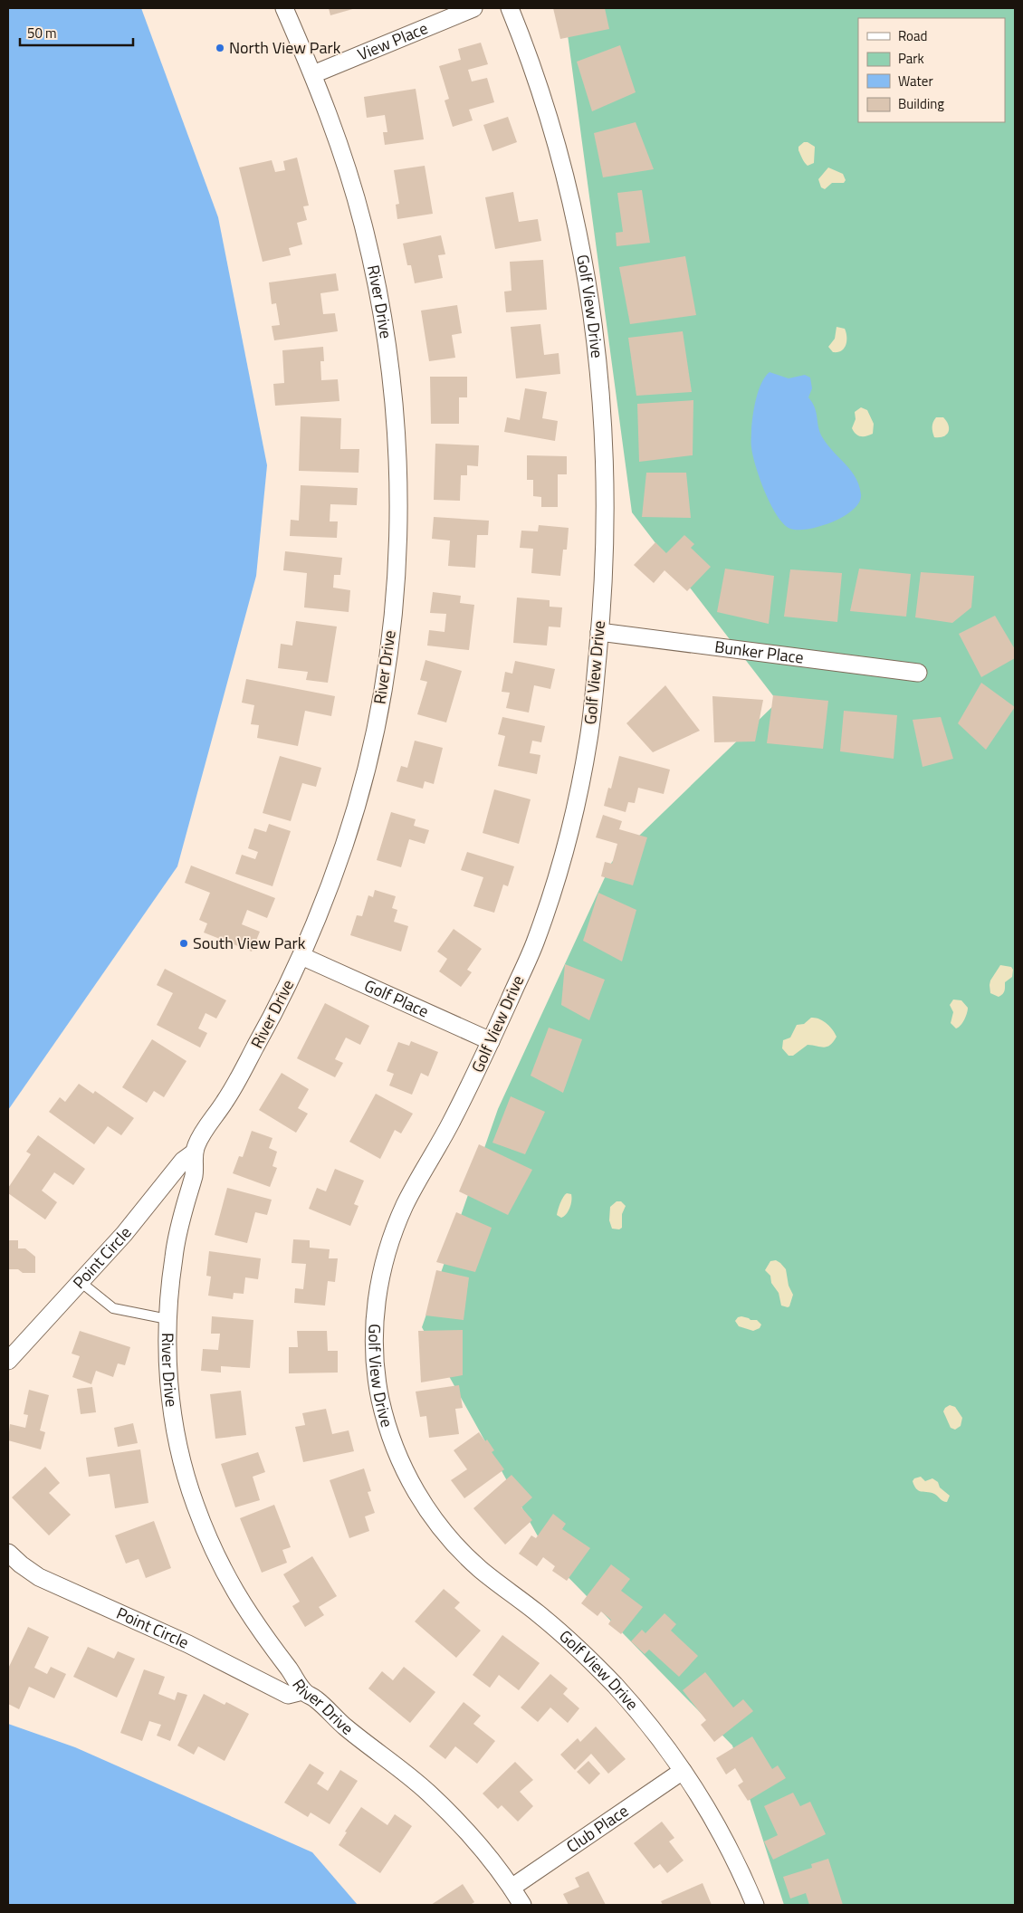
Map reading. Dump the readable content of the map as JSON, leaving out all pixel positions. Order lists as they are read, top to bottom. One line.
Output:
{"streets":{"street":["View Place","River Drive","Golf View Drive","Bunker Place","Golf Place","Point Circle","Club Place"]},"crossings":[["View Place","River Drive"],["River Drive","Golf Place"],["River Drive","Point Circle"],["River Drive","Club Place"],["Golf View Drive","Bunker Place"],["Golf View Drive","Golf Place"],["Golf View Drive","Club Place"]],"places":["North View Park","South View Park"],"legend":["Road","Park","Water","Building"],"scale_bar":"50 m"}
